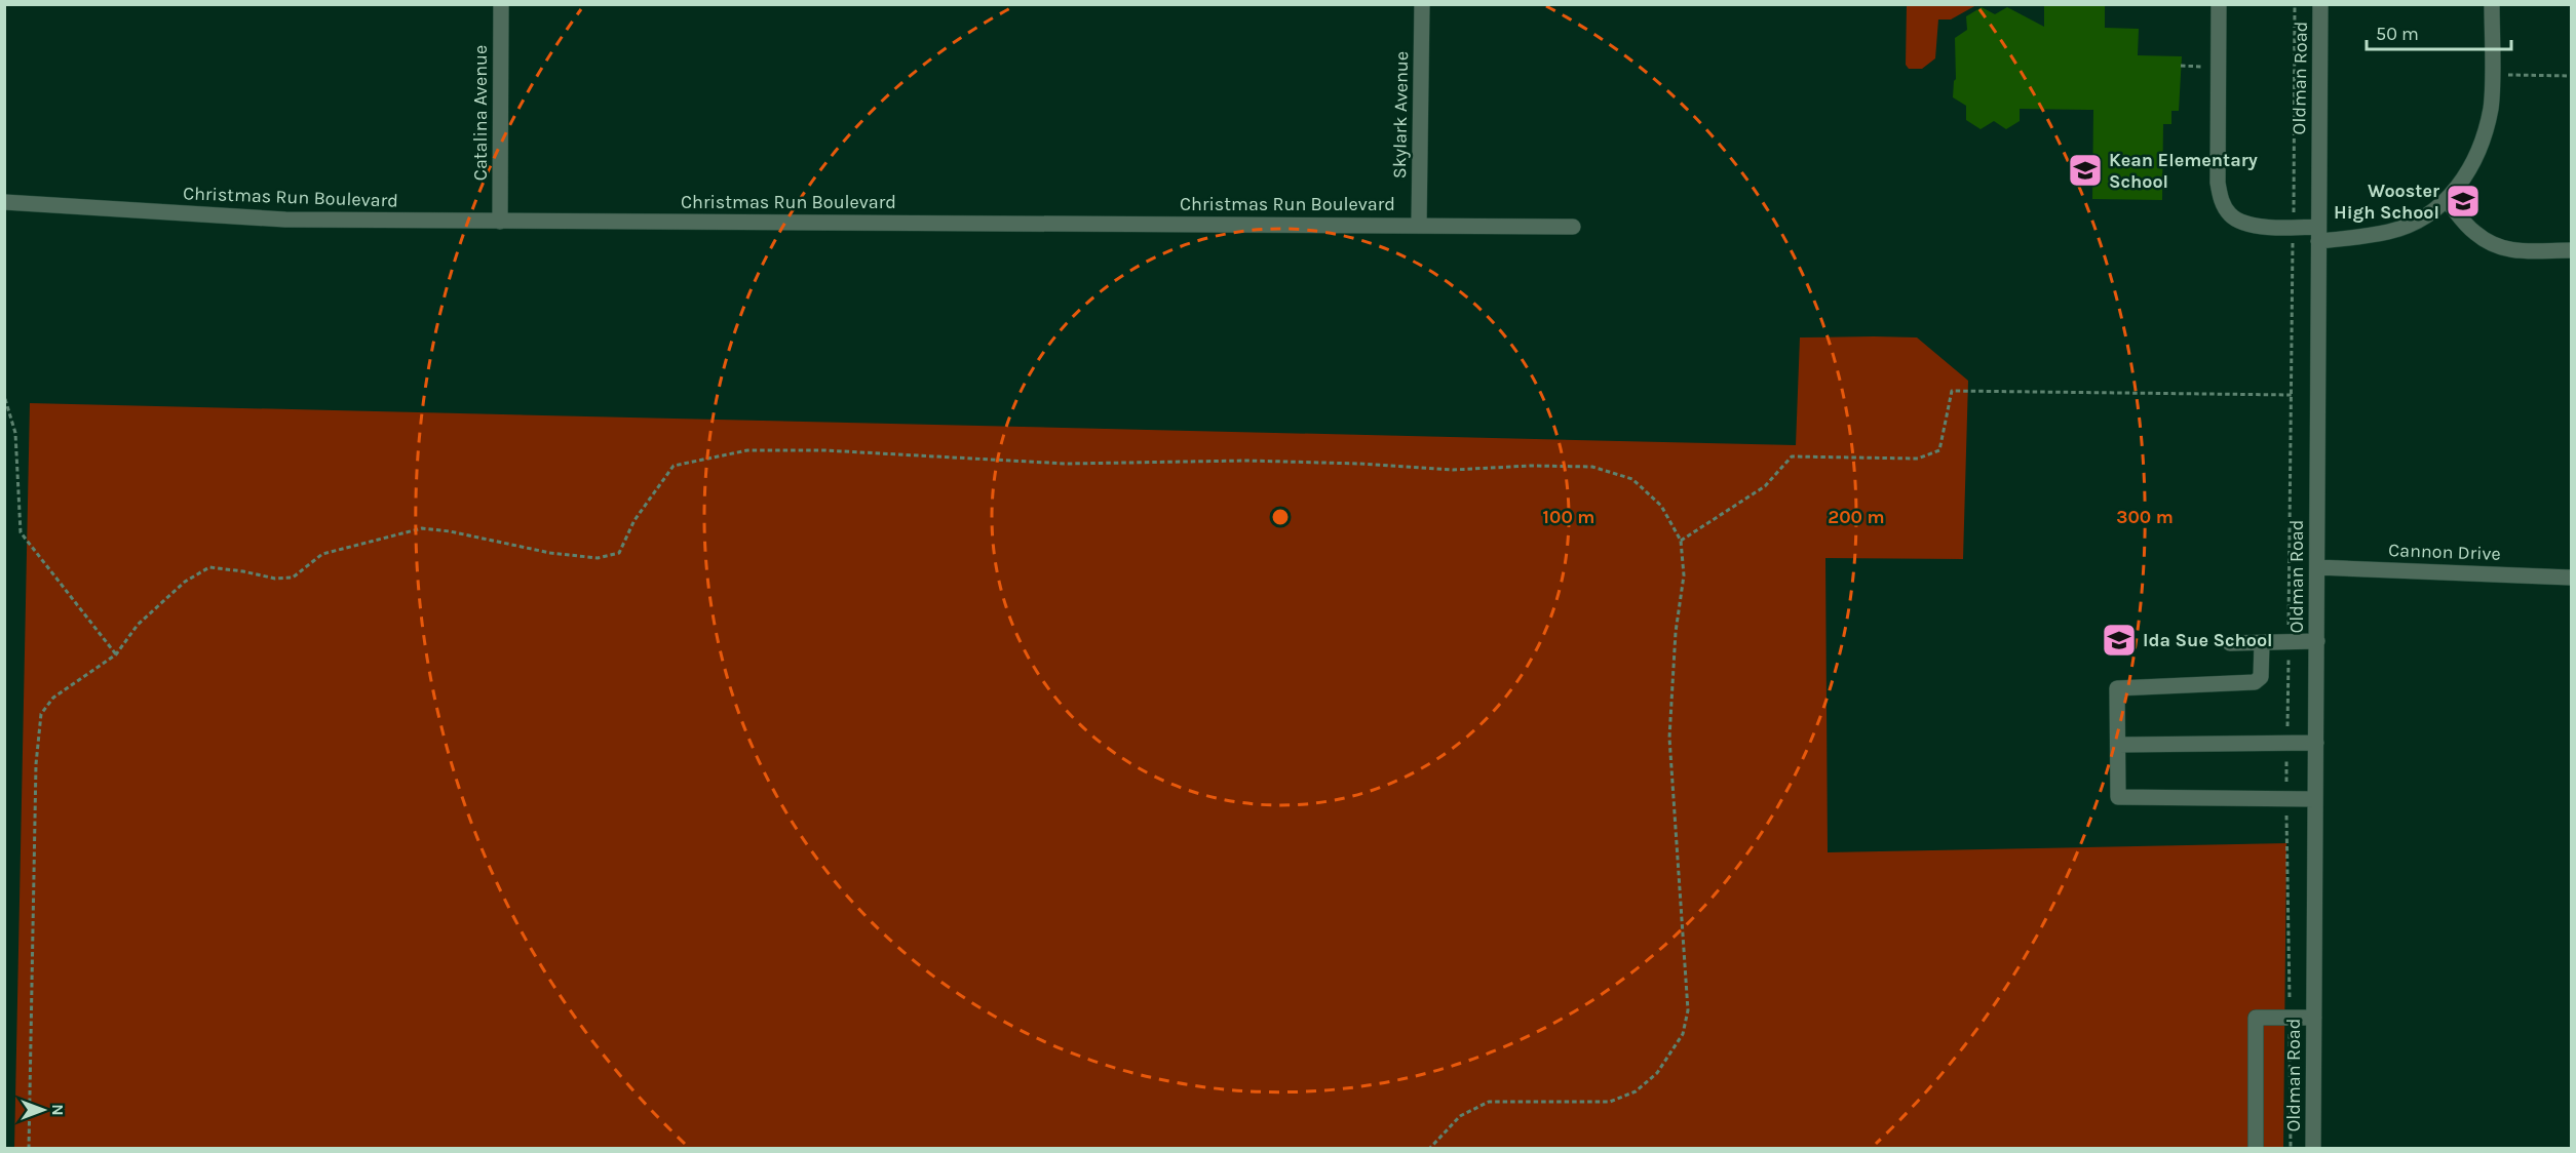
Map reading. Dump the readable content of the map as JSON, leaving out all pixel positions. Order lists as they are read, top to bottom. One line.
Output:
{"streets":{"street":["Oldman Road","Catalina Avenue","Skylark Avenue","Christmas Run Boulevard","Cannon Drive"]},"crossings":[["Oldman Road","Cannon Drive"],["Catalina Avenue","Christmas Run Boulevard"],["Skylark Avenue","Christmas Run Boulevard"]],"places":{"school or university":["Kean Elementary School","Wooster High School","Ida Sue School"]},"scale_bar":"50 m","north":"right","rings":["100 m","200 m","300 m"]}
